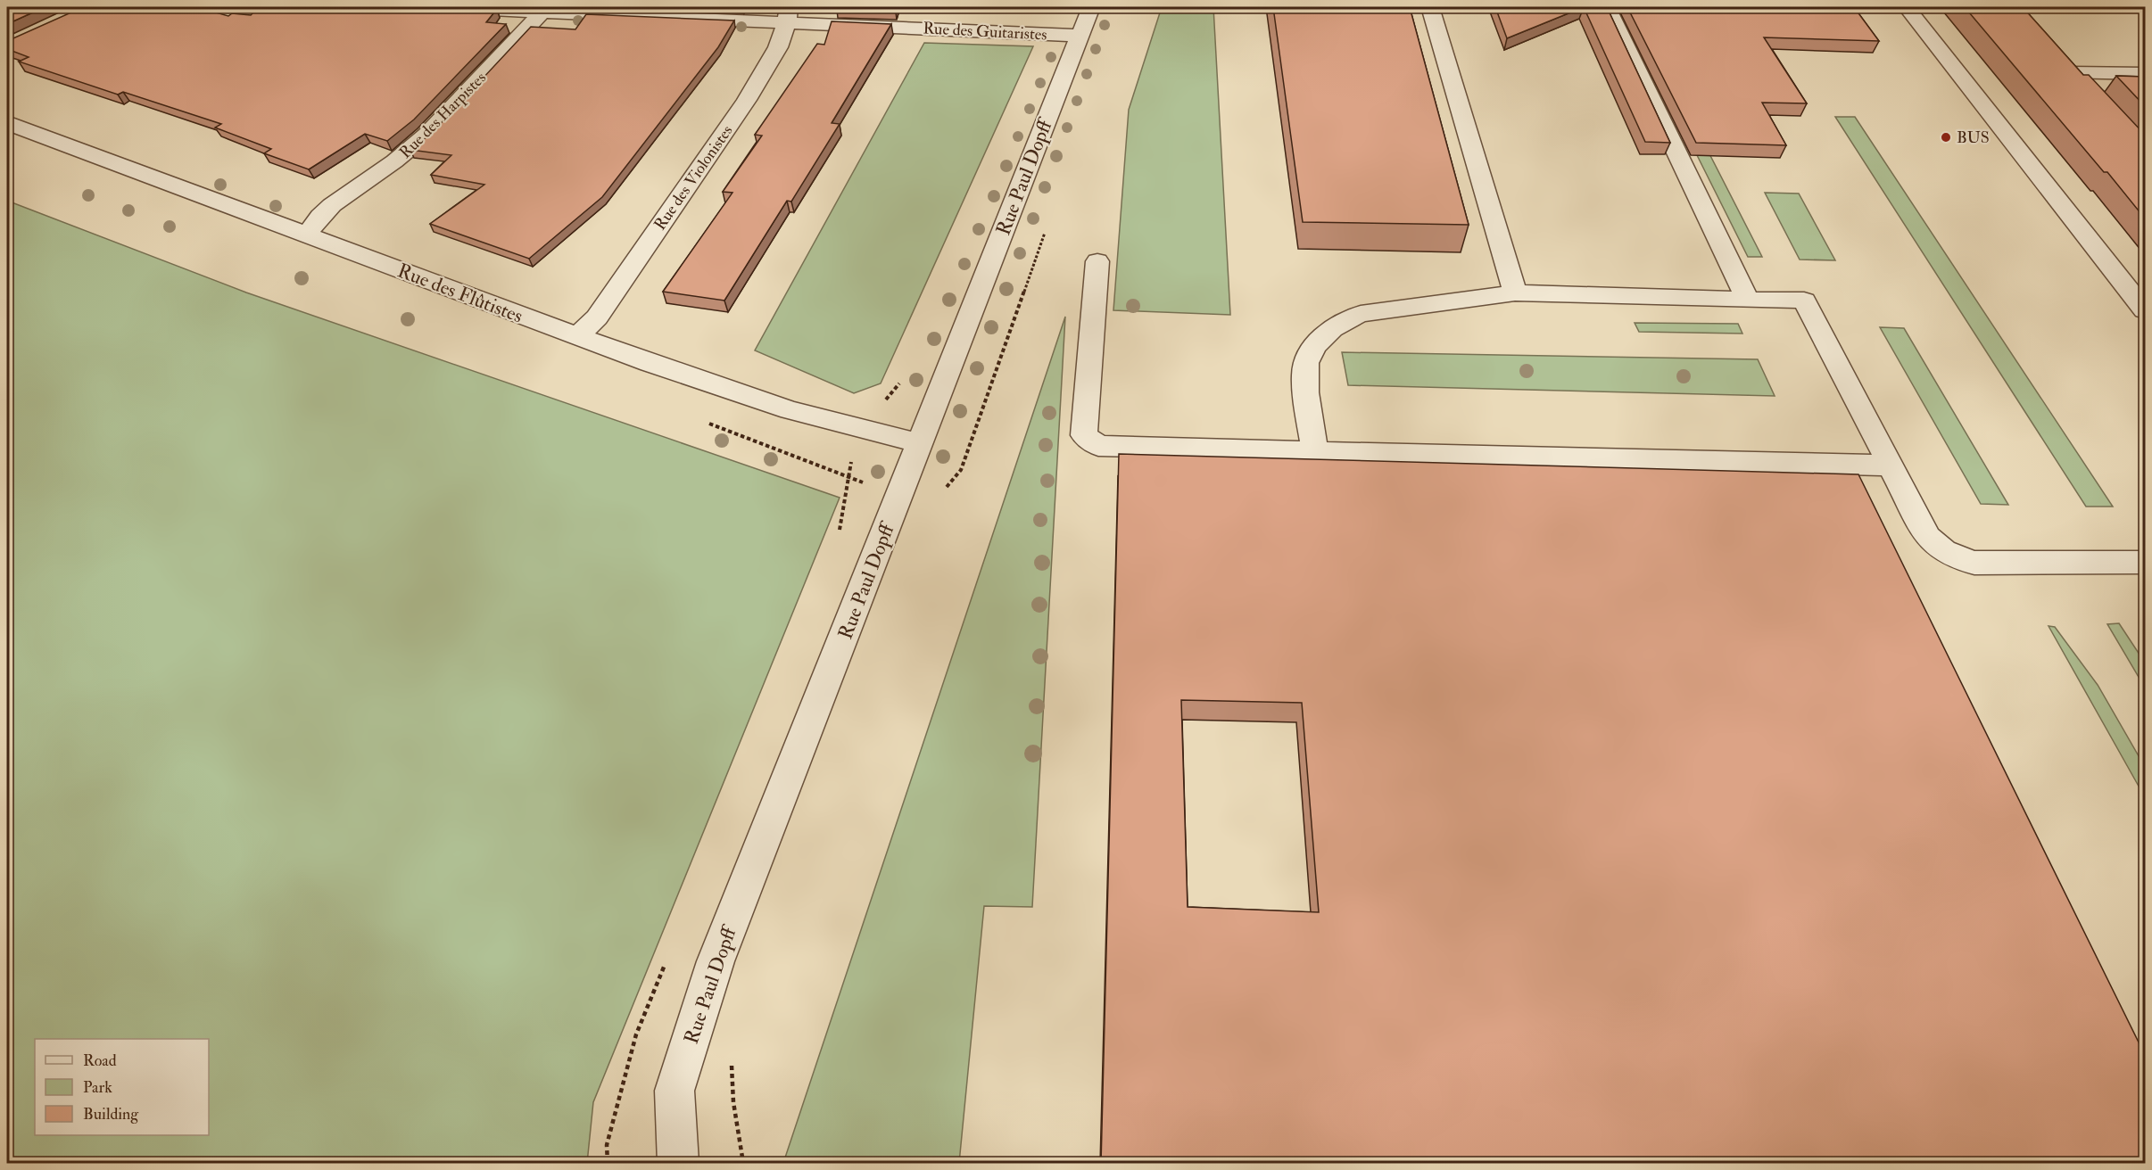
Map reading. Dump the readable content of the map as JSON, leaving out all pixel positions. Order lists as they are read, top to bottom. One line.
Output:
{"streets":{"street":["Rue des Guitaristes","Rue des Harpistes","Rue des Violonistes","Rue Paul Dopff","Rue des Flûtistes"]},"crossings":[["Rue des Guitaristes","Rue des Harpistes"],["Rue des Guitaristes","Rue des Violonistes"],["Rue des Guitaristes","Rue Paul Dopff"],["Rue des Harpistes","Rue des Flûtistes"],["Rue des Violonistes","Rue des Flûtistes"],["Rue Paul Dopff","Rue des Flûtistes"]],"places":["BUS"],"legend":["Road","Park","Building"]}
